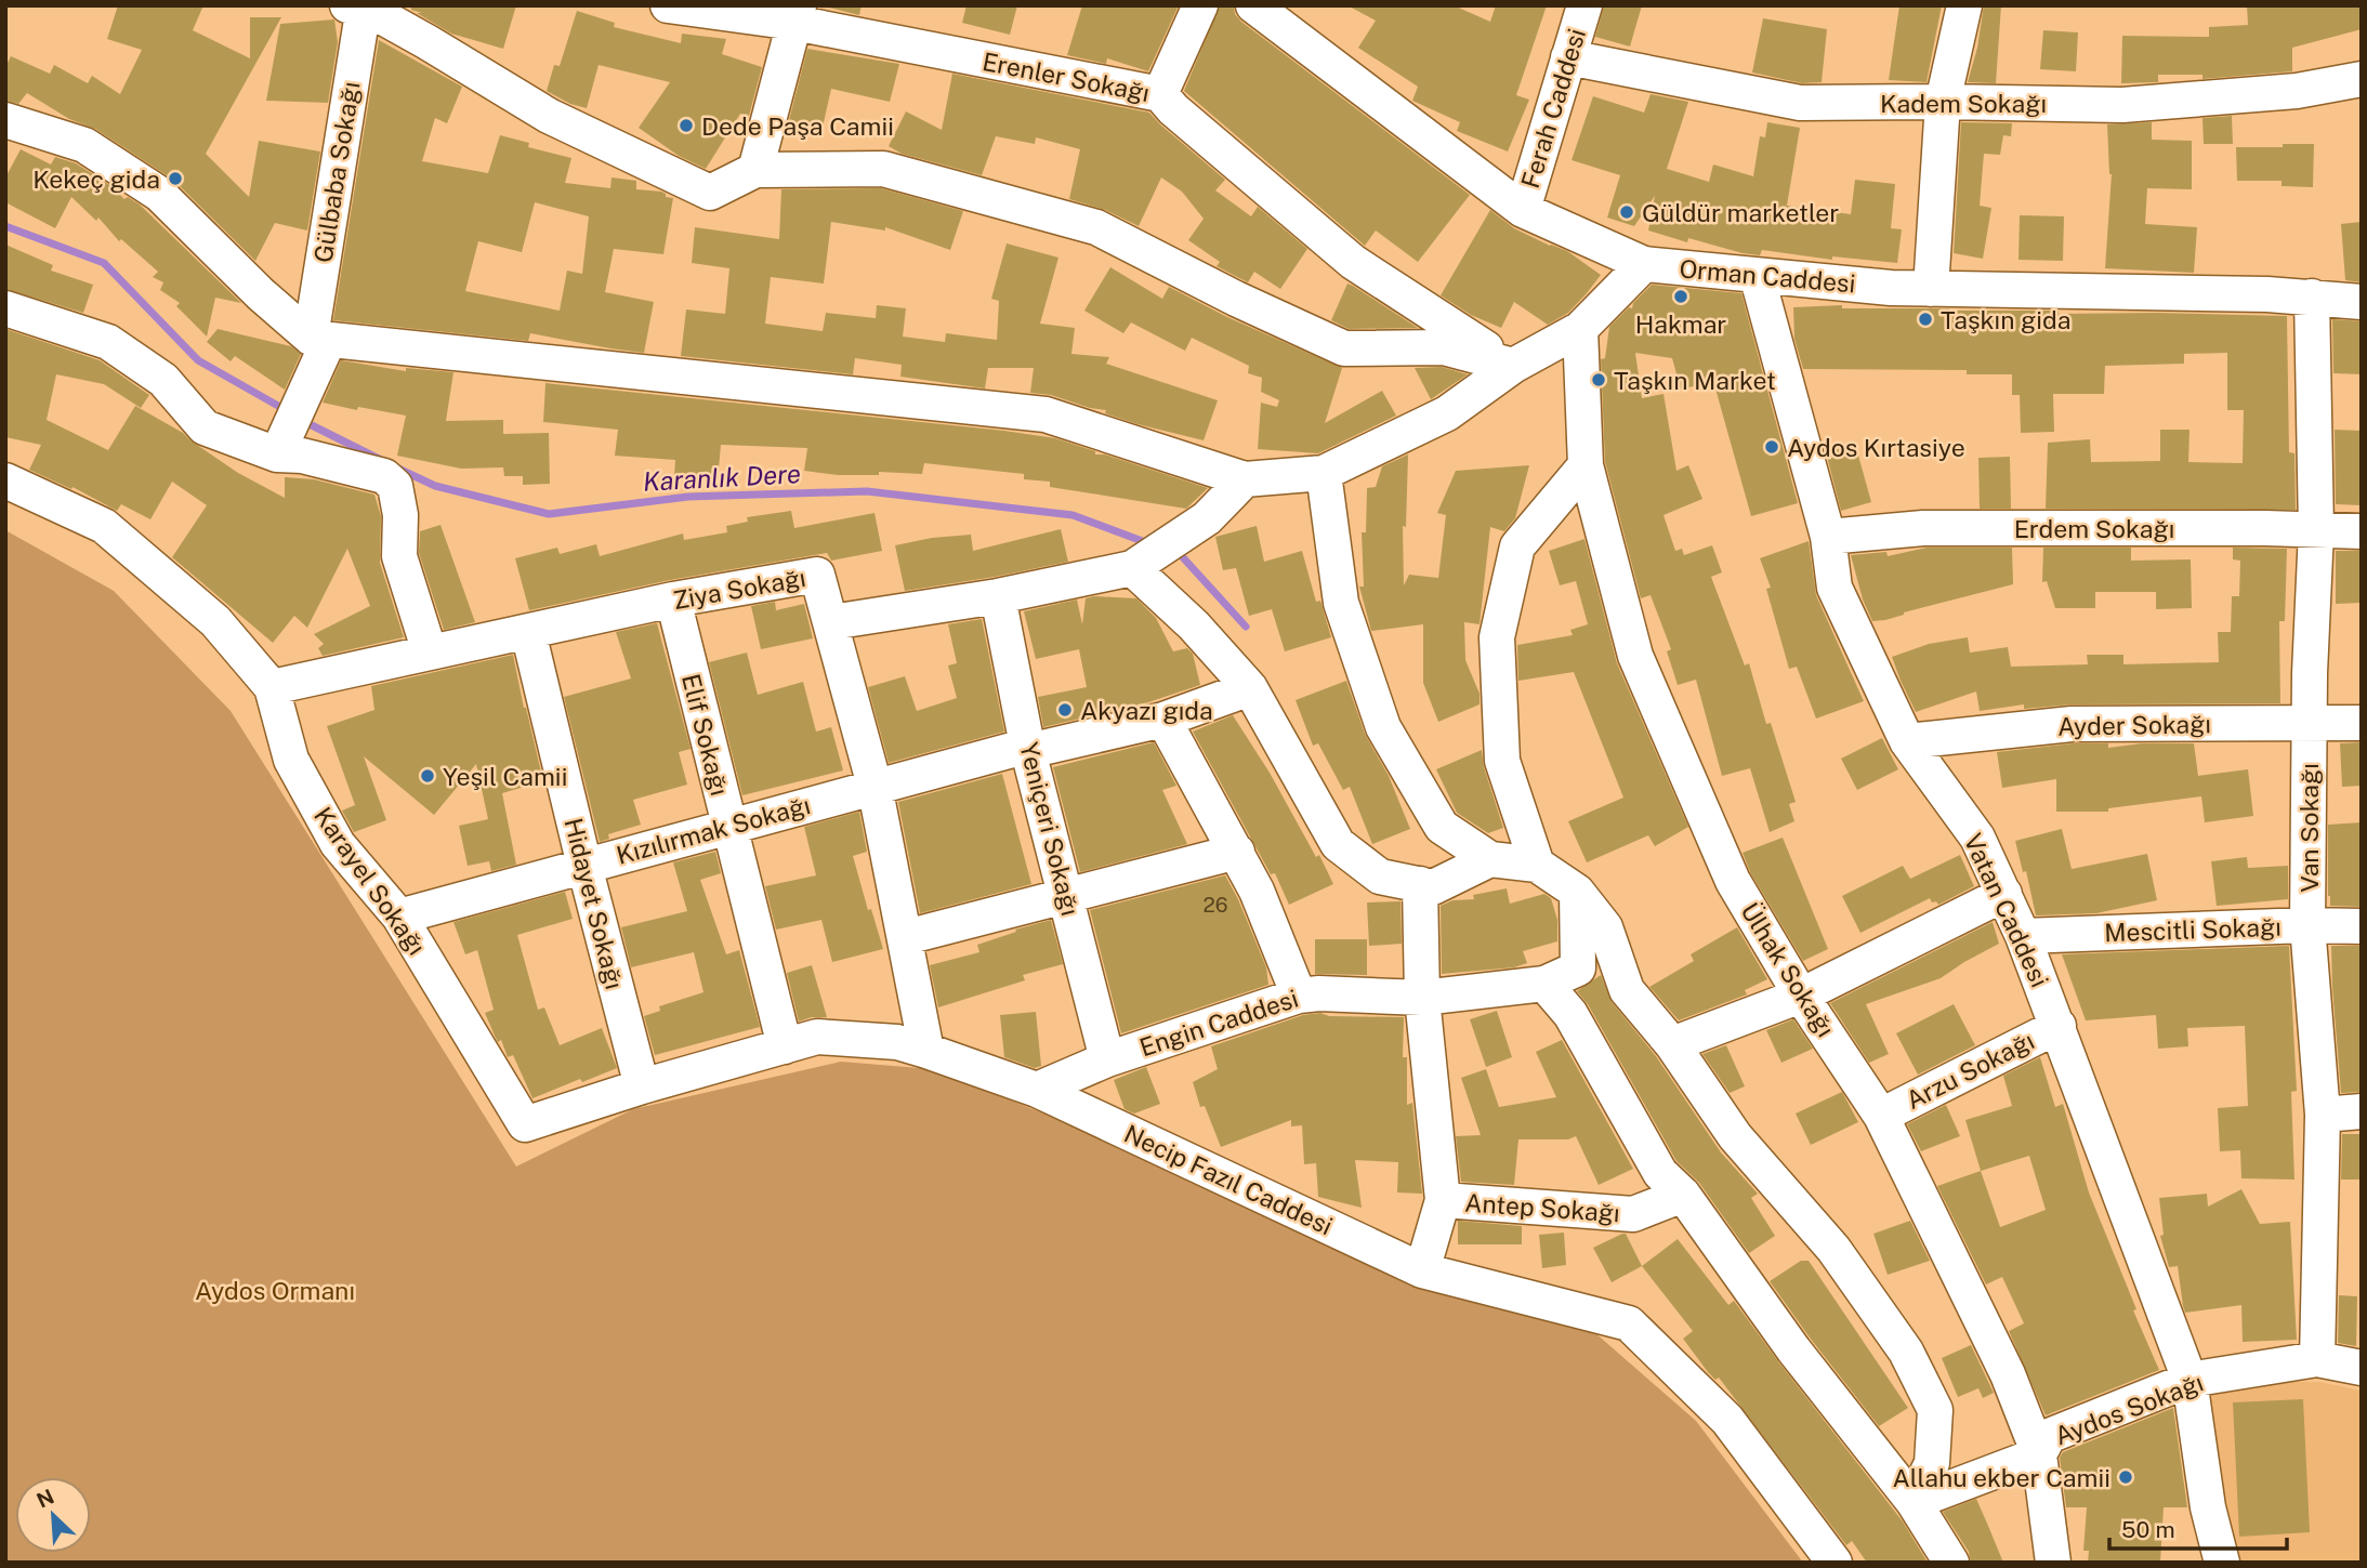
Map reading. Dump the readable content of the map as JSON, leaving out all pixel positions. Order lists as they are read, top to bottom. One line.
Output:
{"streets":{"street":["Erenler Sokağı","Kadem Sokağı","Ferah Caddesi","Gülbaba Sokağı","Orman Caddesi","Erdem Sokağı","Ziya Sokağı","Ayder Sokağı","Elif Sokağı","Van Sokağı","Yeniçeri Sokağı","Kızılırmak Sokağı","Karayel Sokağı","Hidayet Sokağı","Vatan Caddesi","Mescitli Sokağı","Ülhak Sokağı","Engin Caddesi","Arzu Sokağı","Necip Fazıl Caddesi","Antep Sokağı","Aydos Sokağı"]},"crossings":[["Kadem Sokağı","Ferah Caddesi"],["Ferah Caddesi","Orman Caddesi"],["Orman Caddesi","Van Sokağı"],["Orman Caddesi","Vatan Caddesi"],["Erdem Sokağı","Van Sokağı"],["Erdem Sokağı","Vatan Caddesi"],["Ziya Sokağı","Elif Sokağı"],["Ziya Sokağı","Kızılırmak Sokağı"],["Ziya Sokağı","Karayel Sokağı"],["Ziya Sokağı","Hidayet Sokağı"],["Ziya Sokağı","Necip Fazıl Caddesi"],["Ayder Sokağı","Van Sokağı"],["Ayder Sokağı","Vatan Caddesi"],["Elif Sokağı","Kızılırmak Sokağı"],["Elif Sokağı","Necip Fazıl Caddesi"],["Van Sokağı","Mescitli Sokağı"],["Van Sokağı","Aydos Sokağı"],["Yeniçeri Sokağı","Kızılırmak Sokağı"],["Yeniçeri Sokağı","Engin Caddesi"],["Kızılırmak Sokağı","Karayel Sokağı"],["Kızılırmak Sokağı","Hidayet Sokağı"],["Karayel Sokağı","Necip Fazıl Caddesi"],["Hidayet Sokağı","Necip Fazıl Caddesi"],["Vatan Caddesi","Mescitli Sokağı"],["Vatan Caddesi","Arzu Sokağı"],["Vatan Caddesi","Aydos Sokağı"],["Ülhak Sokağı","Arzu Sokağı"],["Ülhak Sokağı","Aydos Sokağı"],["Engin Caddesi","Necip Fazıl Caddesi"]],"water":["Karanlık Dere"],"parks":["Aydos Ormanı"],"places":["Dede Paşa Camii","Kekeç gida","Güldür marketler","Hakmar","Taşkın gida","Taşkın Market","Aydos Kırtasiye","Akyazı gıda","Yeşil Camii","Allahu ekber Camii"],"house_numbers":["26"],"scale_bar":"50 m","north":"top left"}
